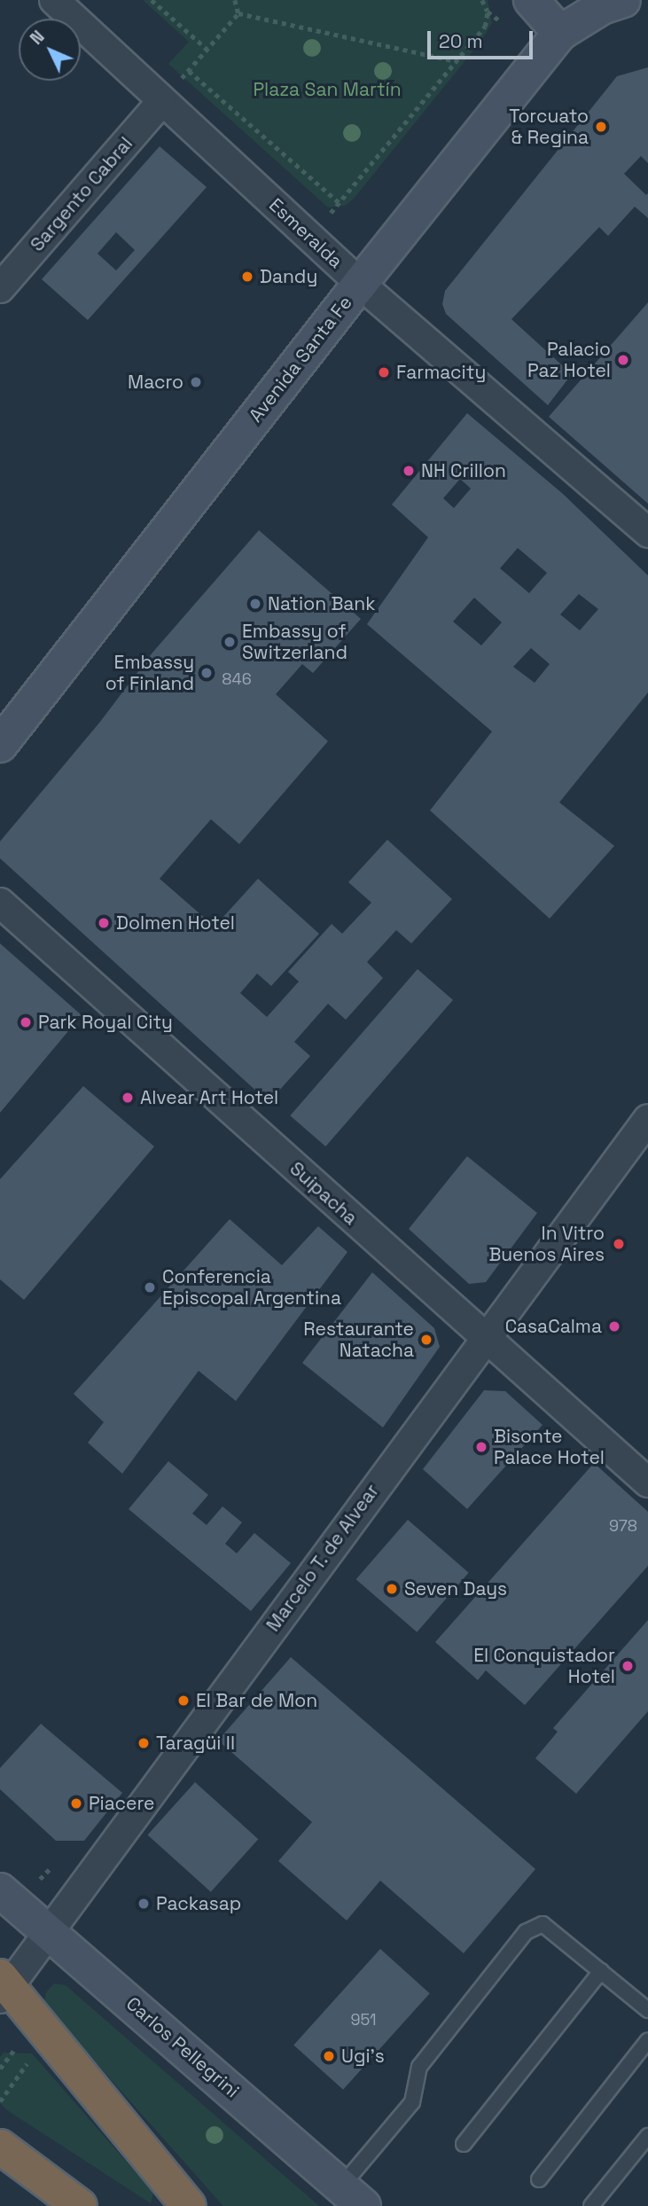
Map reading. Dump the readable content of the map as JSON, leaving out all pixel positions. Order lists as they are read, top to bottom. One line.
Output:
{"streets":{"main road":["Avenida Santa Fe","Carlos Pellegrini"],"street":["Sargento Cabral","Esmeralda","Suipacha","Marcelo T. de Alvear"]},"crossings":[["Sargento Cabral","Esmeralda"],["Esmeralda","Avenida Santa Fe"],["Suipacha","Marcelo T. de Alvear"],["Marcelo T. de Alvear","Carlos Pellegrini"]],"parks":["Plaza San Martín"],"places":["Torcuato & Regina","Dandy","Palacio Paz Hotel","Farmacity","Macro","NH Crillon","Nation Bank","Embassy of Switzerland","Embassy of Finland","Dolmen Hotel","Park Royal City","Alvear Art Hotel","In Vitro Buenos Aires","Conferencia Episcopal Argentina","CasaCalma","Restaurante Natacha","Bisonte Palace Hotel","Seven Days","El Conquistador Hotel","El Bar de Mon","Taragüi II","Piacere","Packasap","Ugi's"],"house_numbers":["846","978","951"],"scale_bar":"20 m","north":"top left"}
